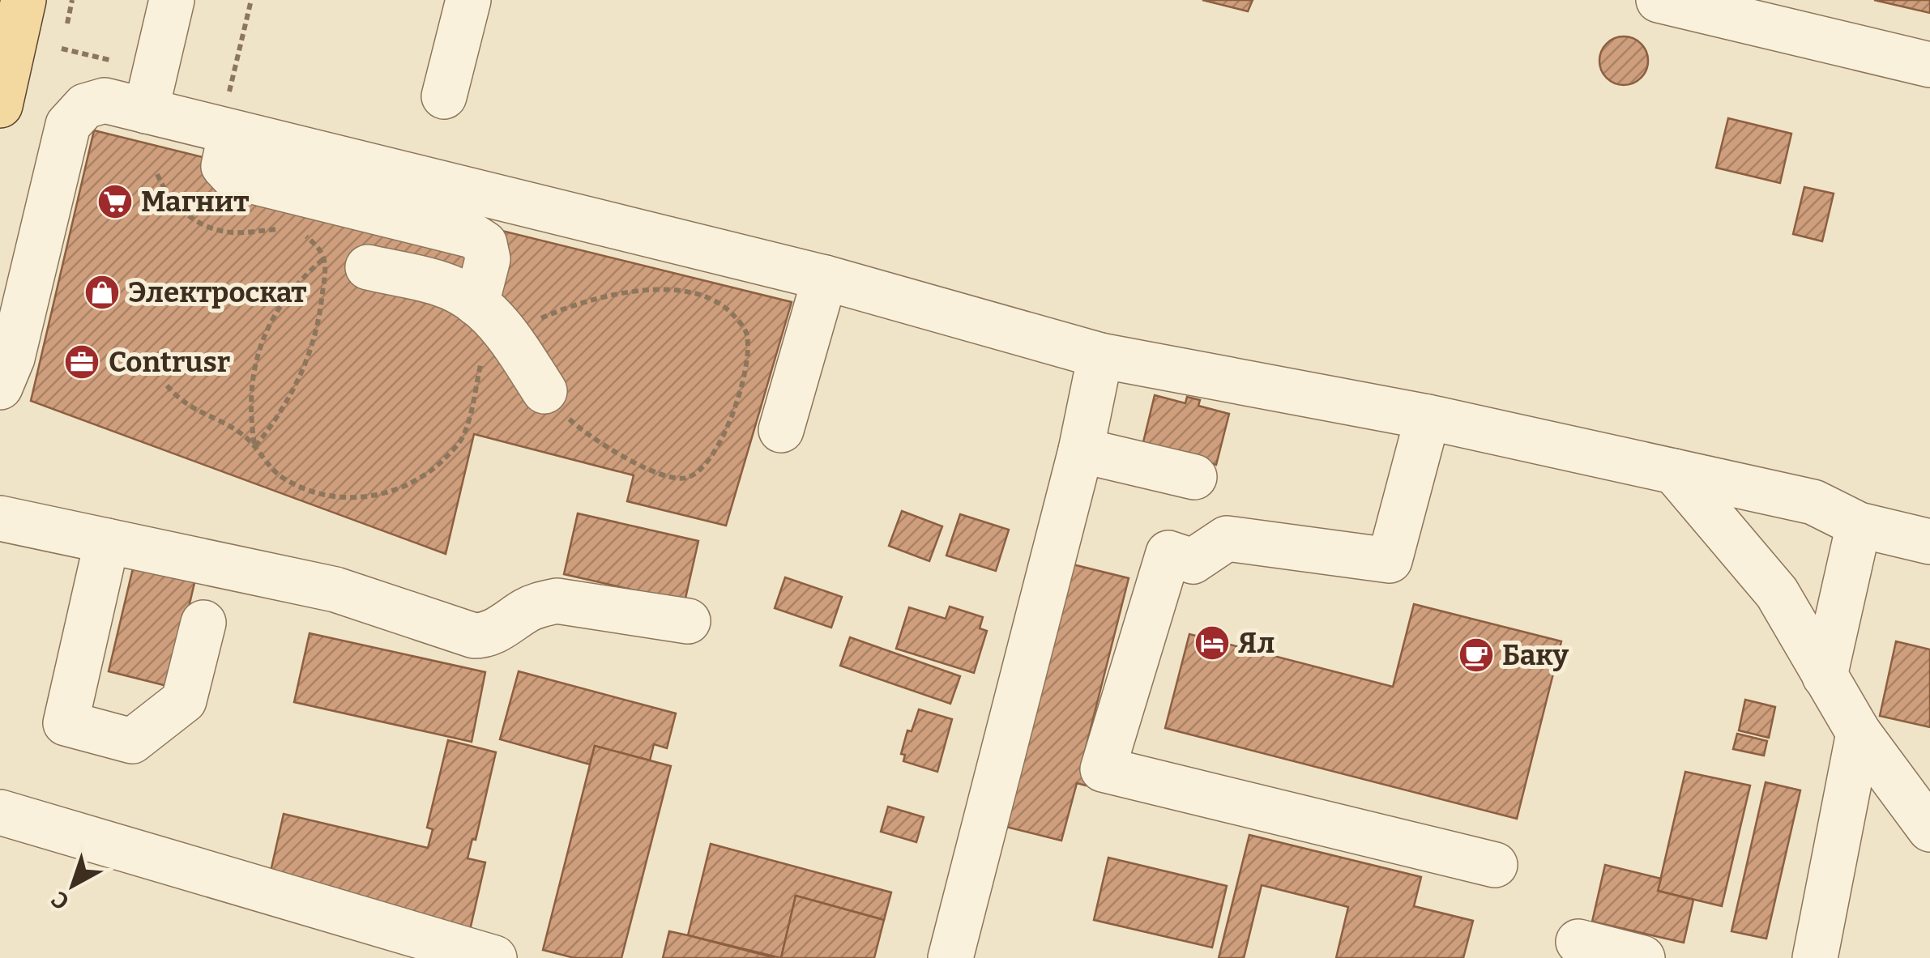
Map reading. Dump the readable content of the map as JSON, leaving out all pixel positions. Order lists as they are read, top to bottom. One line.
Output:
{"places":{"supermarket":["Магнит"],"shop":["Электроскат"],"office":["Contrusr"],"hotel":["Ял"],"cafe":["Баку"]},"north":"bottom left"}
